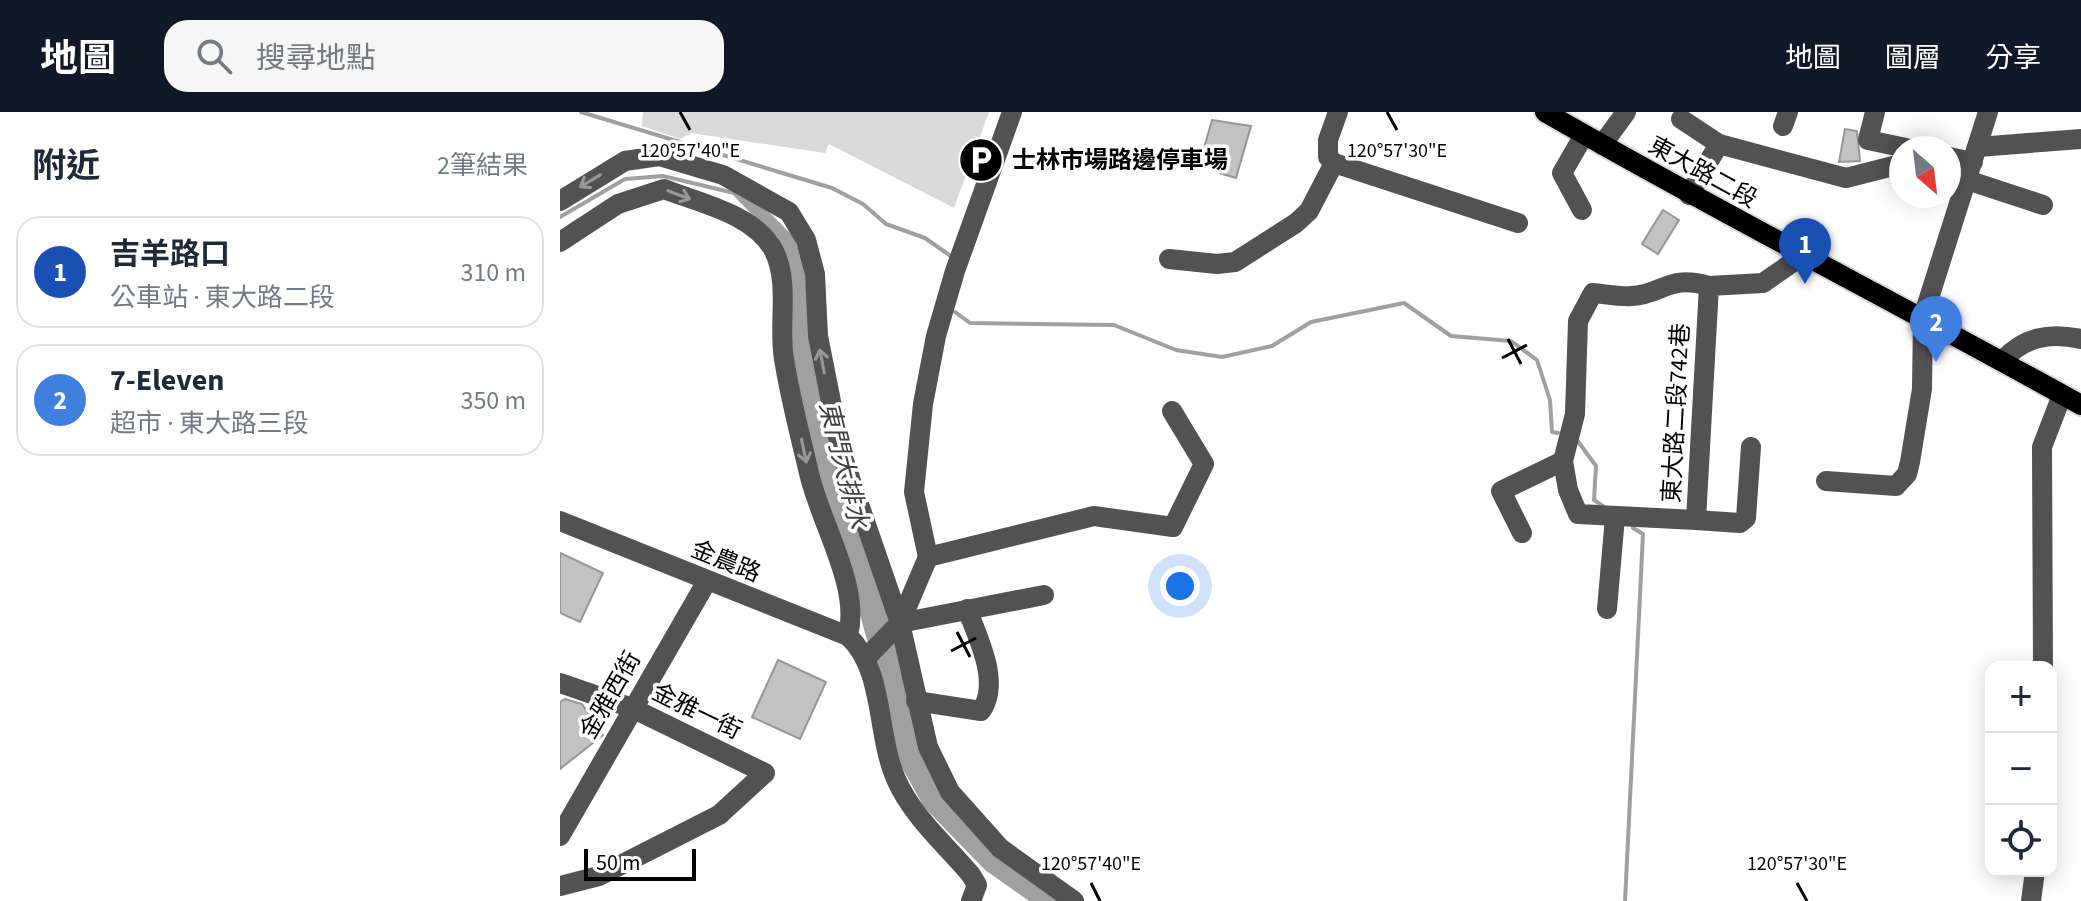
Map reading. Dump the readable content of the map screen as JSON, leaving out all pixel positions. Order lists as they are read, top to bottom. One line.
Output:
{"streets":{"main road":["東大路二段"],"street":["東大路二段742巷","金農路","金雅西街","金雅一街"]},"crossings":[["金農路","金雅西街"],["金雅西街","金雅一街"]],"water":["東門大排水"],"places":{"parking":["士林市場路邊停車場"]},"scale_bar":"50 m","north":"bottom right","page":{"header":"地圖","search":"搜尋地點","nav":["地圖","圖層","分享"],"heading":["附近","2筆結果"],"list":[{"mark":"1","name":"吉羊路口","note":"公車站 · 東大路二段","value":"310 m"},{"mark":"2","name":"7-Eleven","note":"超市 · 東大路三段","value":"350 m"}],"pins":["1","2"],"map_buttons":["+","−"],"scale":"50 m"},"coordinates":["120°57'40\"E","120°57'30\"E"]}
